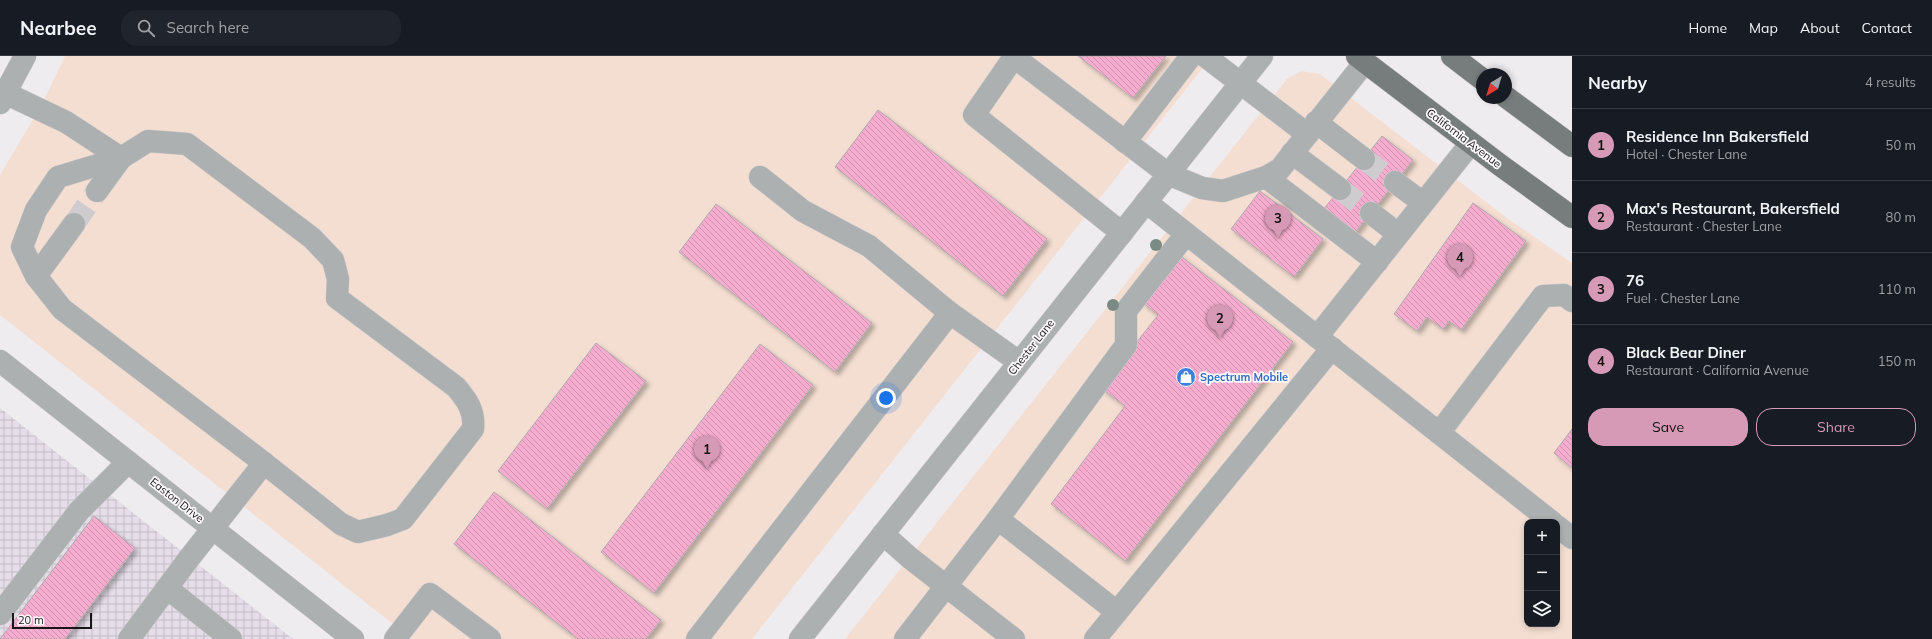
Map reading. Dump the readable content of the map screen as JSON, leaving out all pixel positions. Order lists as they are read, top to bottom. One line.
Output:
{"streets":{"main road":["California Avenue"],"street":["Chester Lane","Easton Drive"]},"places":{"shop":["Spectrum Mobile"]},"scale_bar":"20 m","north":"bottom left","page":{"header":"Nearbee","search":"Search here","nav":["Home","Map","About","Contact"],"heading":["Nearby","4 results"],"list":[{"mark":"1","name":"Residence Inn Bakersfield","note":"Hotel · Chester Lane","value":"50 m"},{"mark":"2","name":"Max's Restaurant, Bakersfield","note":"Restaurant · Chester Lane","value":"80 m"},{"mark":"3","name":"76","note":"Fuel · Chester Lane","value":"110 m"},{"mark":"4","name":"Black Bear Diner","note":"Restaurant · California Avenue","value":"150 m"}],"pins":["3","4","2","1"],"buttons":["Save","Share"],"map_buttons":["+","−"],"scale":"20 m"}}
